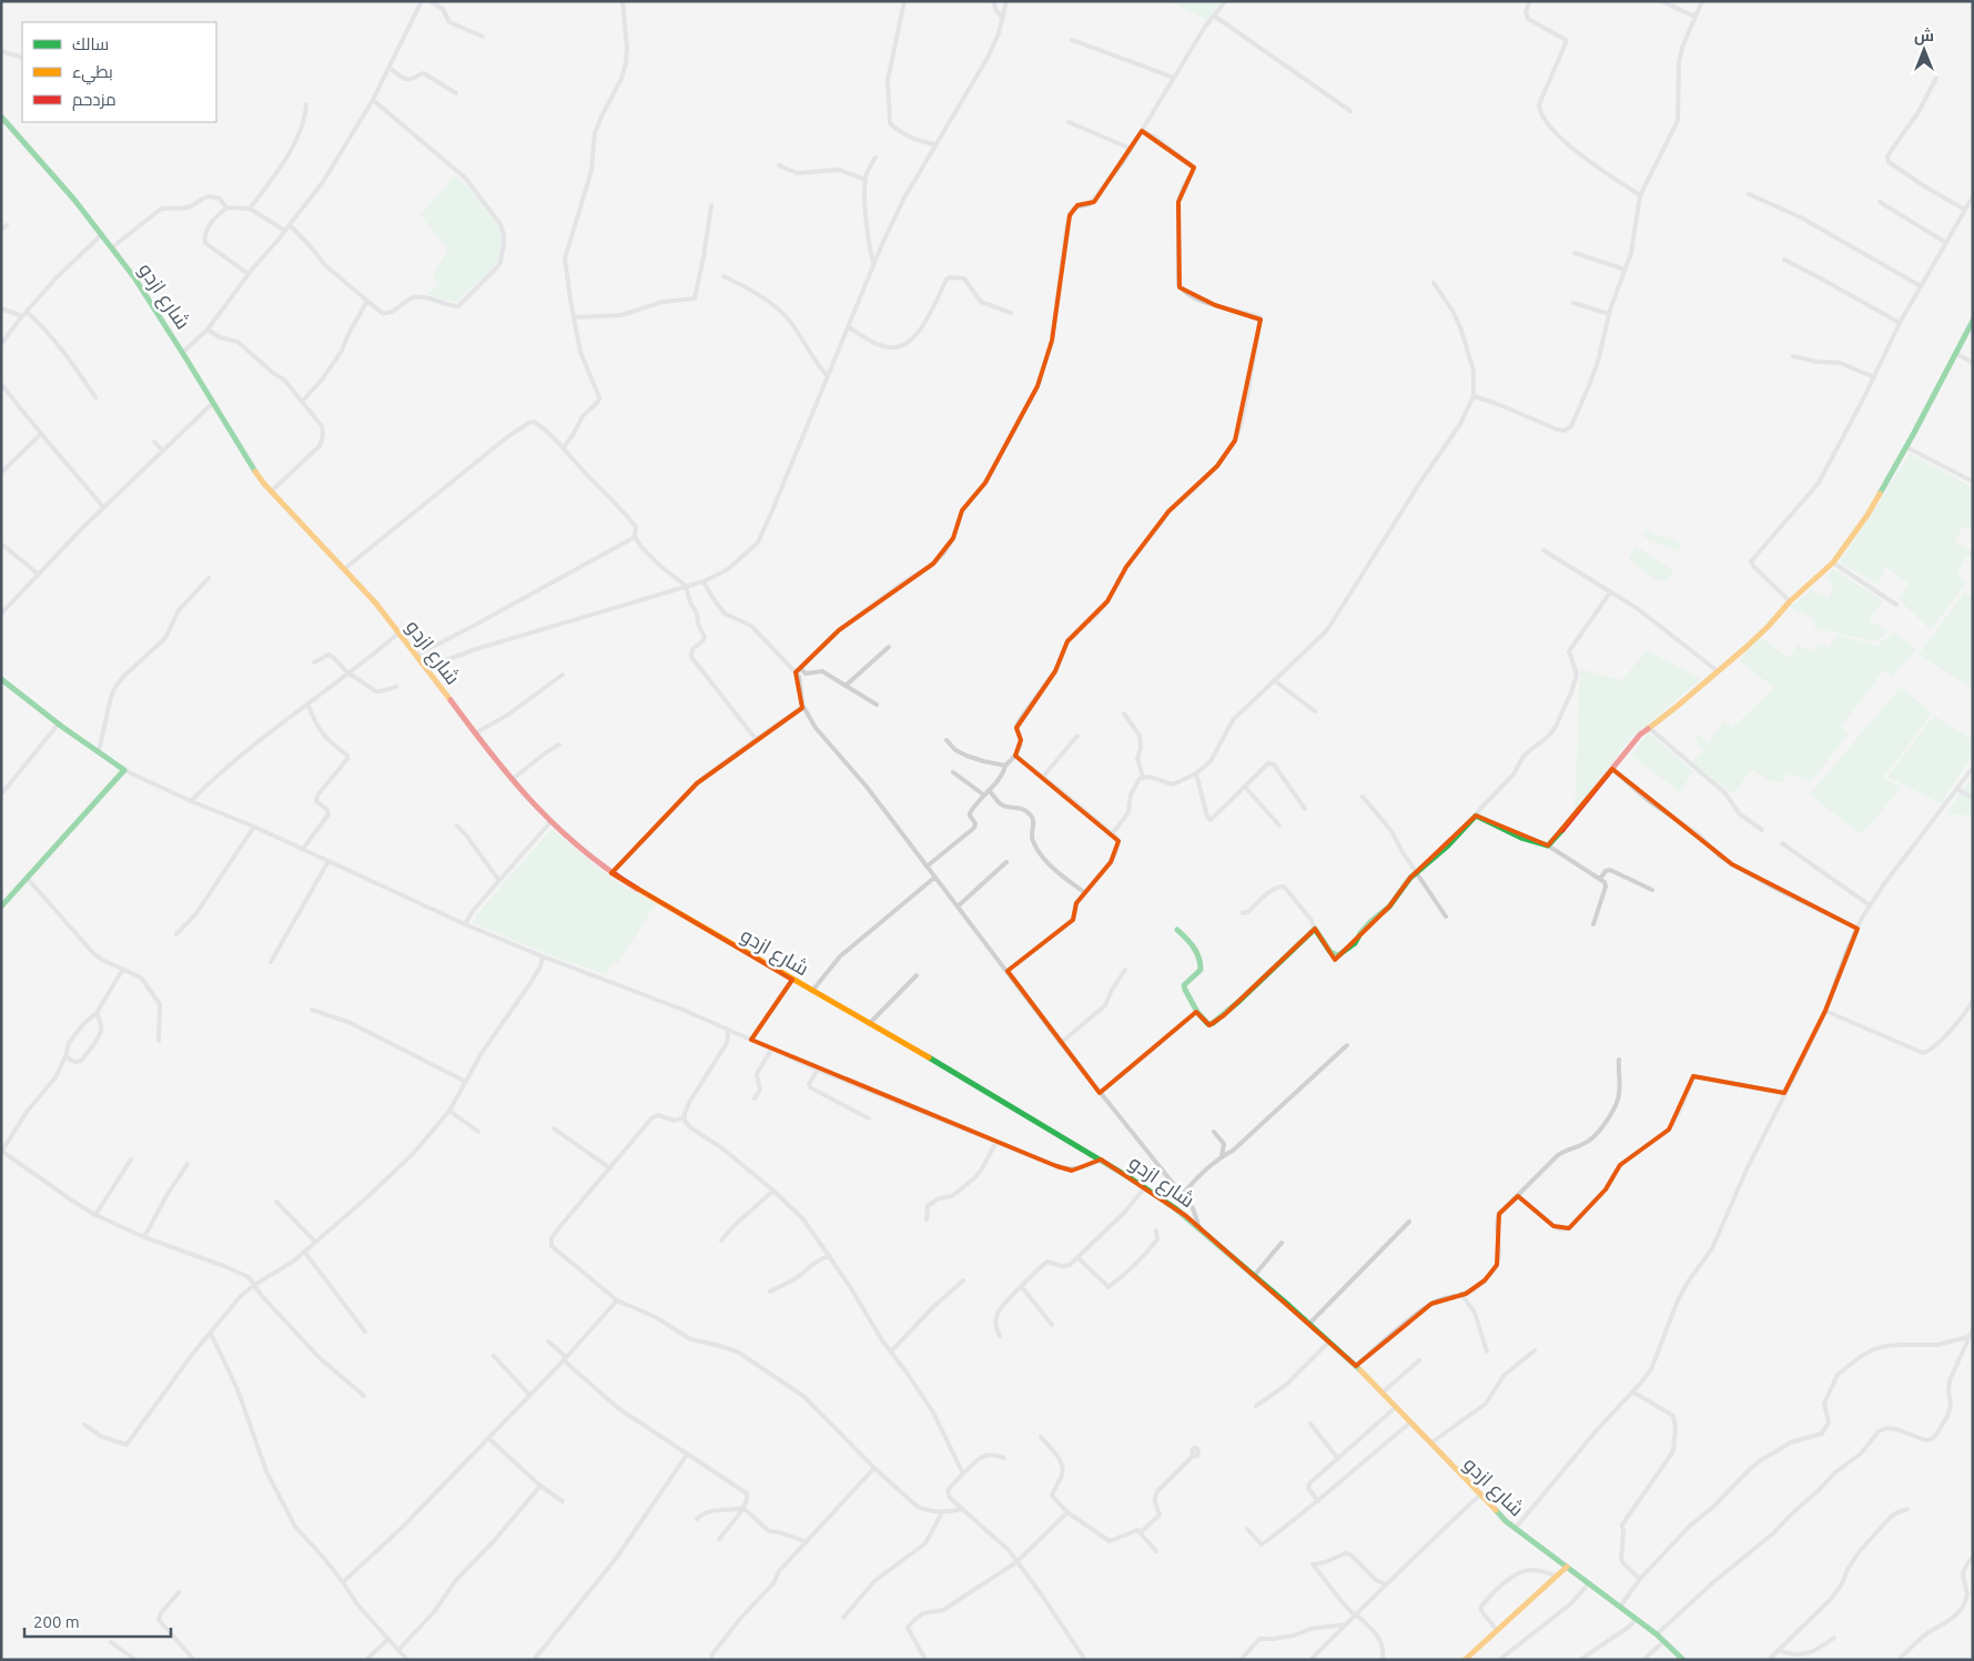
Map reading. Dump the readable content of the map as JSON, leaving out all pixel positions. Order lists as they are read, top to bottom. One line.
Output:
{"streets":{"street":["شارع ازدو"]},"legend":["سالك","بطيء","مزدحم"],"scale_bar":"200 m","north":"top"}
